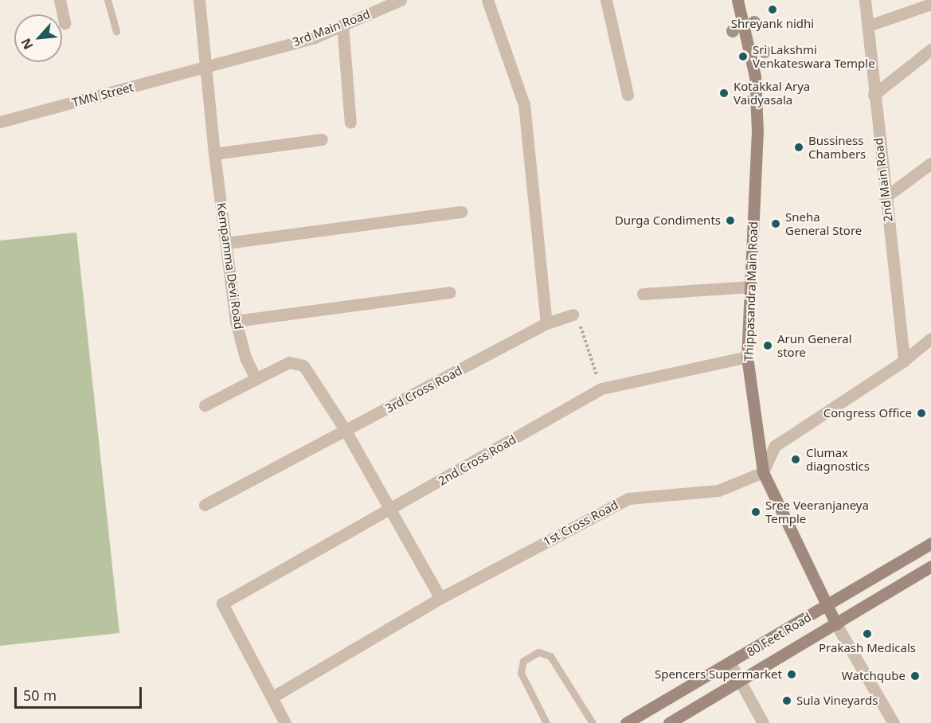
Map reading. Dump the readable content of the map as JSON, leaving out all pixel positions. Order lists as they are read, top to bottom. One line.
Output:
{"streets":{"main road":["Thippasandra Main Road","80 Feet Road"],"street":["3rd Main Road","TMN Street","2nd Main Road","Kempamma Devi Road","3rd Cross Road","2nd Cross Road","1st Cross Road"]},"crossings":[["3rd Main Road","TMN Street"],["3rd Main Road","Kempamma Devi Road"],["TMN Street","Kempamma Devi Road"],["Thippasandra Main Road","2nd Cross Road"],["Thippasandra Main Road","1st Cross Road"],["Thippasandra Main Road","80 Feet Road"],["2nd Cross Road","1st Cross Road"]],"places":["Shreyank nidhi","Sri Lakshmi Venkateswara Temple","Kotakkal Arya Vaidyasala","Bussiness Chambers","Durga Condiments","Sneha General Store","Arun General store","Congress Office","Clumax diagnostics","Sree Veeranjaneya Temple","Prakash Medicals","Spencers Supermarket","Watchqube","Sula Vineyards"],"scale_bar":"50 m","north":"bottom left"}
